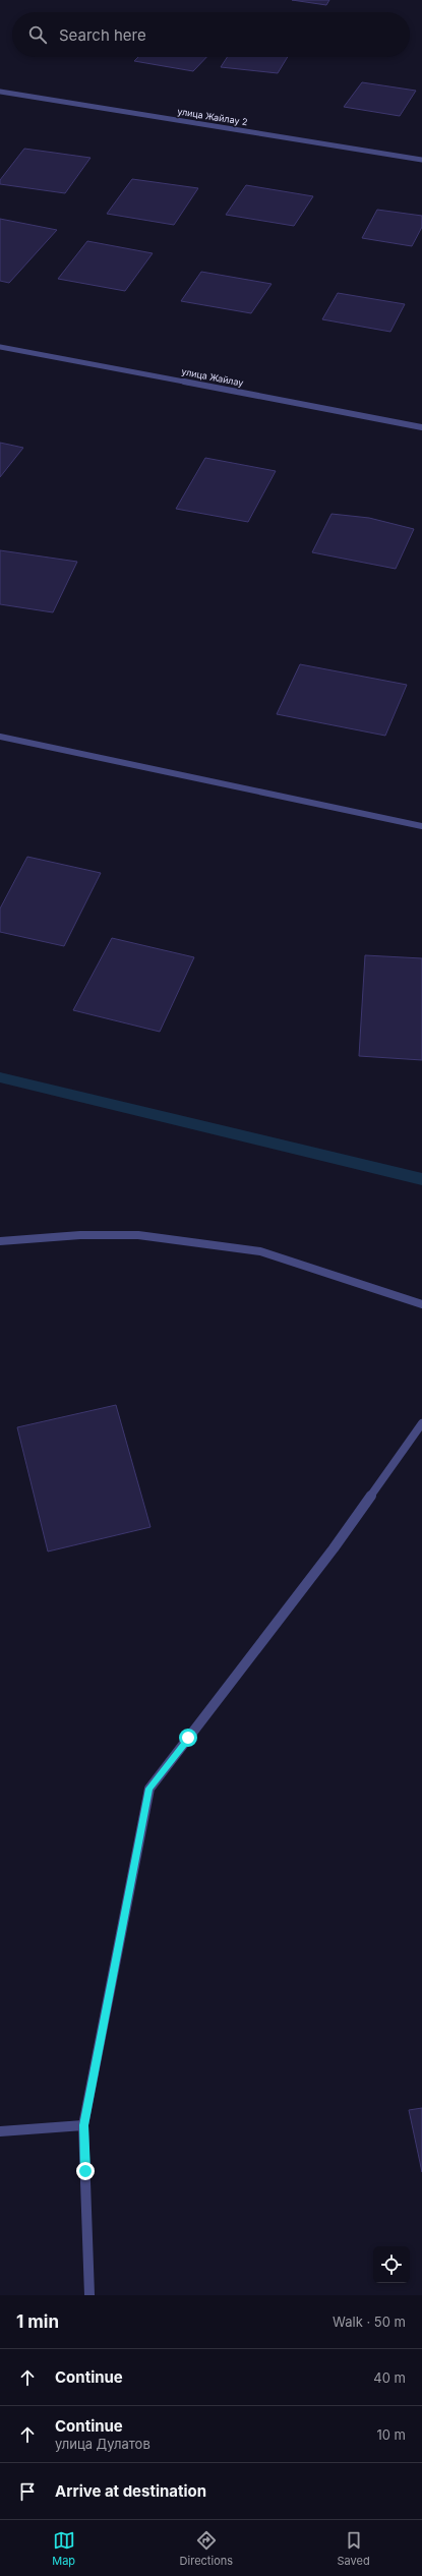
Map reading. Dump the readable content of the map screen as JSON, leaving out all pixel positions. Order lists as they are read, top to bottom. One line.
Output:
{"streets":{"street":["улица Жайлау 2","улица Жайлау"]},"page":{"search":"Search here","heading":["1 min","Walk · 50 m"],"list":[["Continue","40 m"],["Continue","улица Дулатов","10 m"],"Arrive at destination"],"nav":["Map","Directions","Saved"]}}
